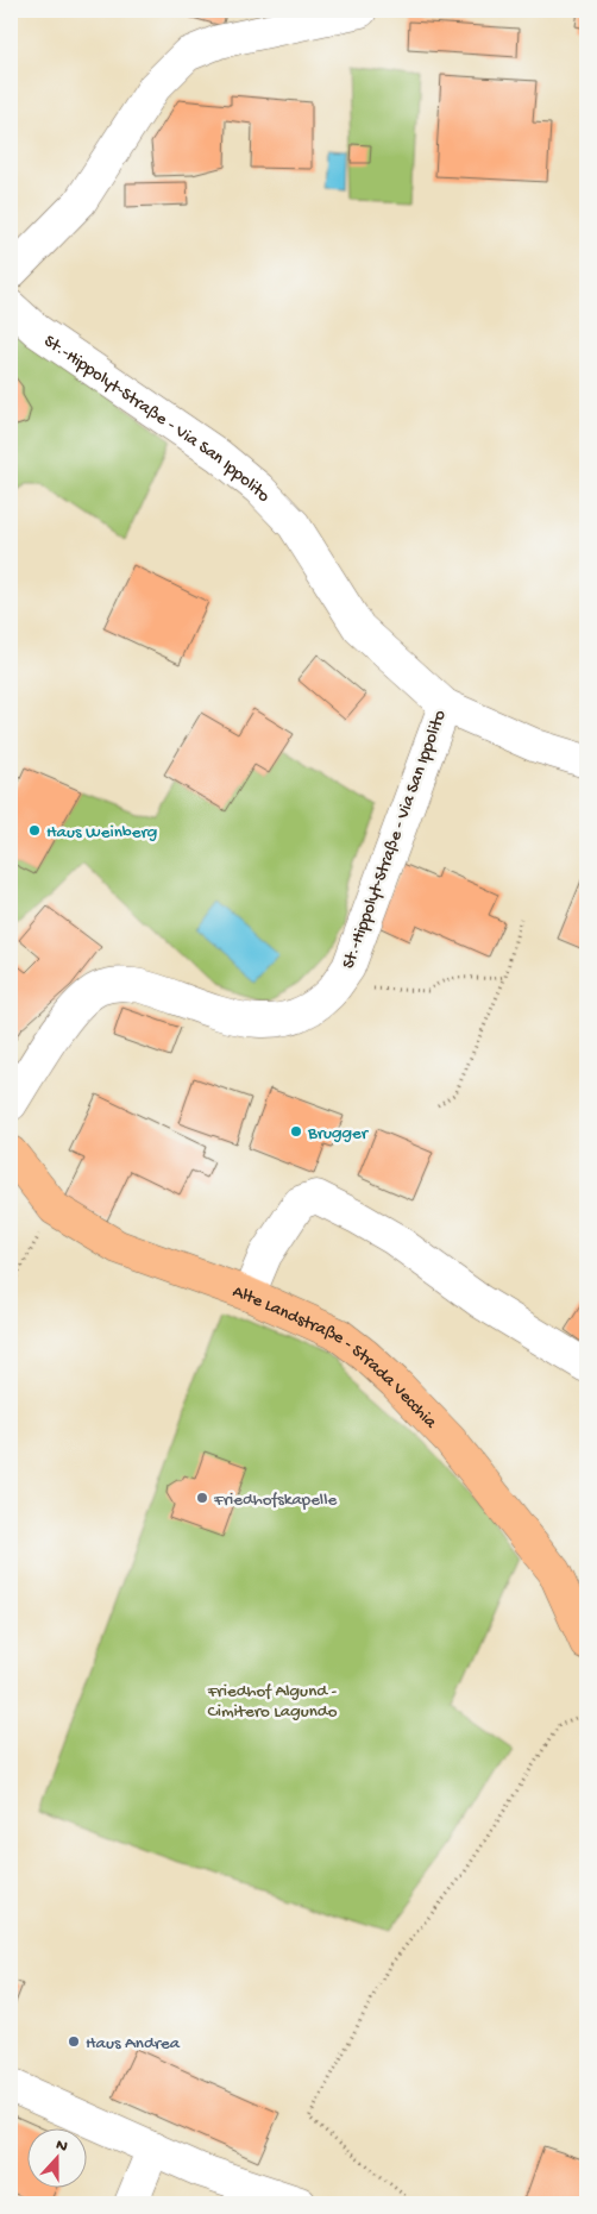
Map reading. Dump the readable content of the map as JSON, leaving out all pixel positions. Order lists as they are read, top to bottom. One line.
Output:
{"streets":{"main road":["Alte Landstraße - Strada Vecchia"],"street":["St.-Hippolyt-Straße - Via San Ippolito"]},"parks":["Friedhof Algund - Cimitero Lagundo"],"places":["Haus Weinberg","Brugger","Friedhofskapelle","Haus Andrea"],"north":"top"}
